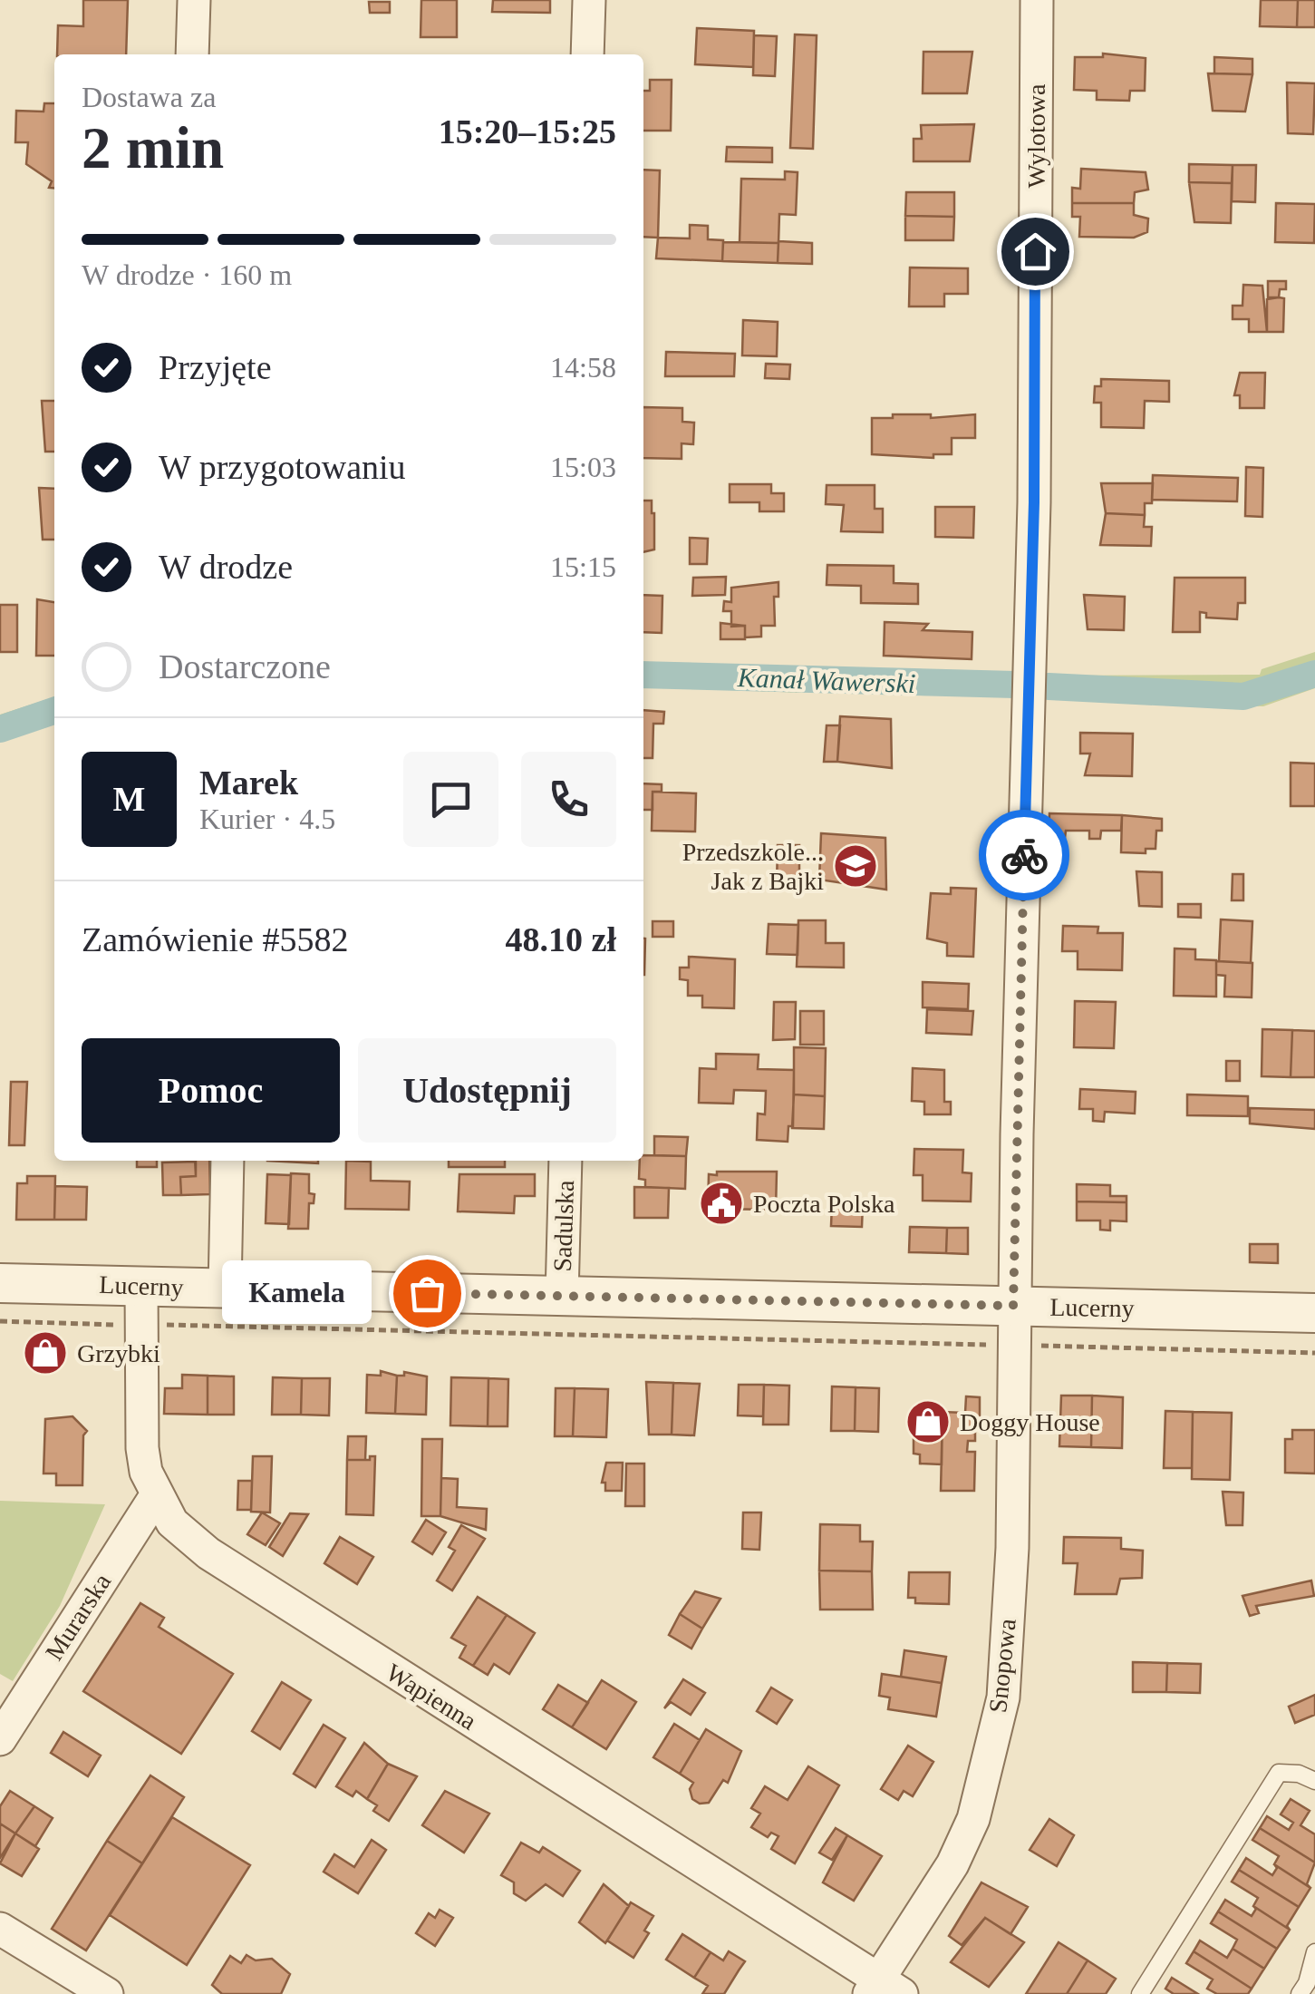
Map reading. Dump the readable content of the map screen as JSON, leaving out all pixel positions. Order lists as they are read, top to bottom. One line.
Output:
{"streets":{"street":["Wylotowa","Sadulska","Lucerny","Murarska","Snopowa","Wapienna"]},"crossings":[["Wylotowa","Lucerny"],["Wylotowa","Snopowa"],["Sadulska","Lucerny"],["Lucerny","Snopowa"],["Lucerny","Wapienna"],["Murarska","Wapienna"],["Snopowa","Wapienna"]],"water":["Kanał Wawerski"],"places":{"school or university":["Przedszkole... Jak z Bajki"],"public building":["Poczta Polska"],"other":["Kamela"],"shop":["Grzybki","Doggy House"]},"page":{"heading":["2 min","Dostawa za","15:20–15:25"],"panel":["Marek","Kurier · 4.5","Zamówienie #5582","48.10 zł"],"bar":"W drodze · 160 m","list":[["Przyjęte","14:58"],["W przygotowaniu","15:03"],["W drodze","15:15"],"Dostarczone"],"round":"M","buttons":["Pomoc","Udostępnij"],"bubble":"Kamela"}}
